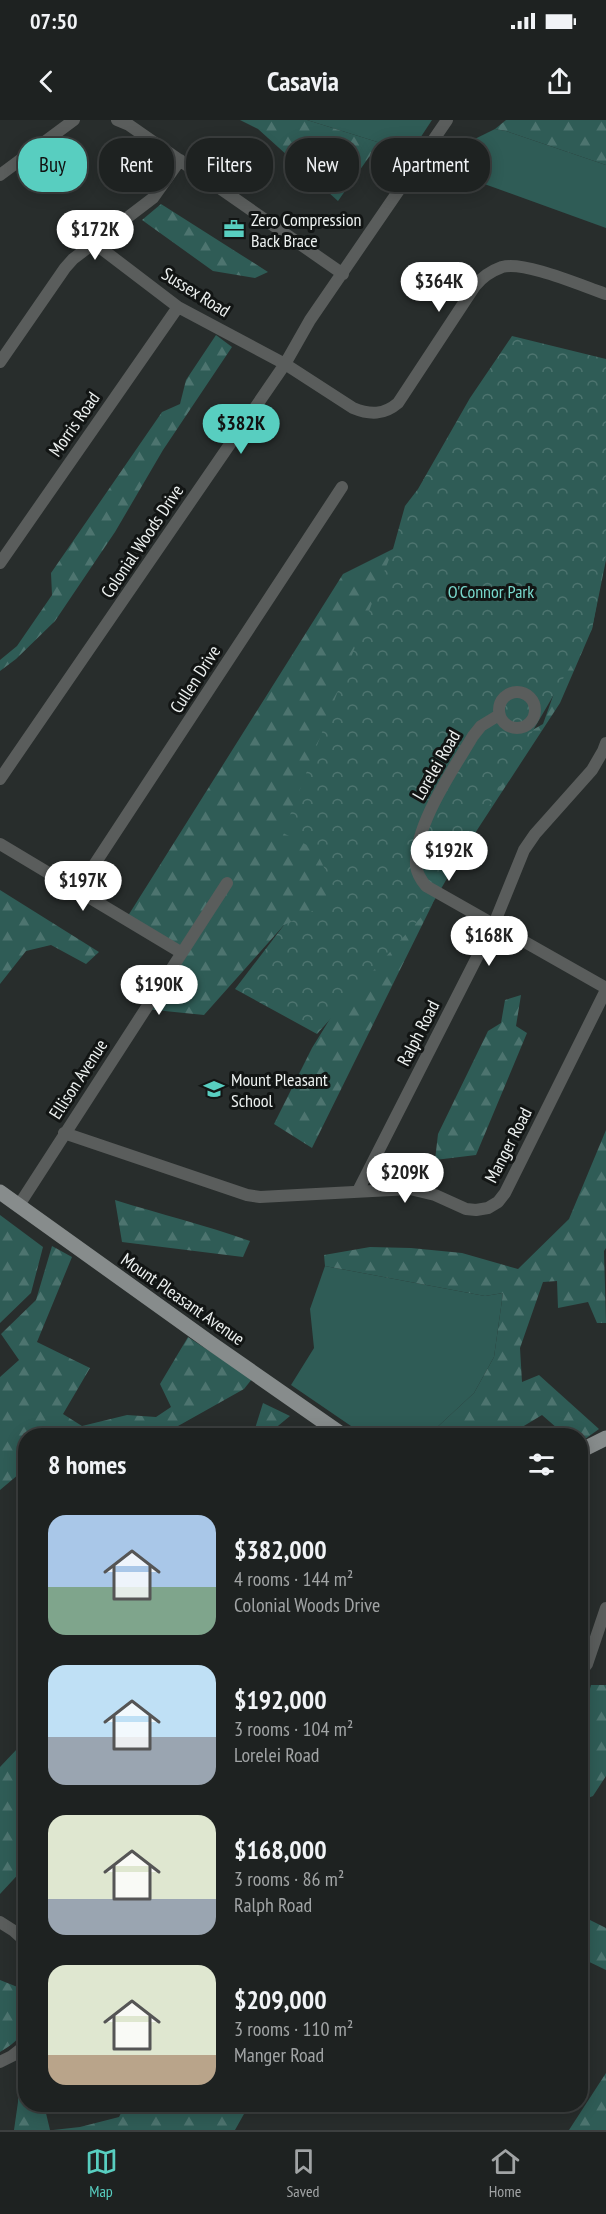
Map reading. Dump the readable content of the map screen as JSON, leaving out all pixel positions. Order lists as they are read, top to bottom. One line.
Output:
{"streets":{"main road":["Mount Pleasant Avenue"],"street":["Sussex Road","Morris Road","Colonial Woods Drive","Cullen Drive","Lorelei Road","Ralph Road","Ellison Avenue","Manger Road"]},"crossings":[["Sussex Road","Morris Road"],["Sussex Road","Colonial Woods Drive"],["Lorelei Road","Ralph Road"],["Lorelei Road","Manger Road"],["Ralph Road","Manger Road"],["Ellison Avenue","Manger Road"],["Ellison Avenue","Mount Pleasant Avenue"]],"parks":["O'Connor Park"],"places":{"office":["Zero Compression Back Brace"],"school or university":["Mount Pleasant School"]},"page":{"status":"07:50","header":"Casavia","chip":["Buy","Rent","Filters","New","Apartment"],"price":["$172K","$364K","$382K","$192K","$197K","$168K","$190K","$209K"],"heading":"8 homes","list":[{"name":"$382,000","note":"4 rooms · 144 m² · Colonial Woods Drive"},{"name":"$192,000","note":"3 rooms · 104 m² · Lorelei Road"},{"name":"$168,000","note":"3 rooms · 86 m² · Ralph Road"},{"name":"$209,000","note":"3 rooms · 110 m² · Manger Road"}],"tabs":["Map","Saved","Home"]}}
